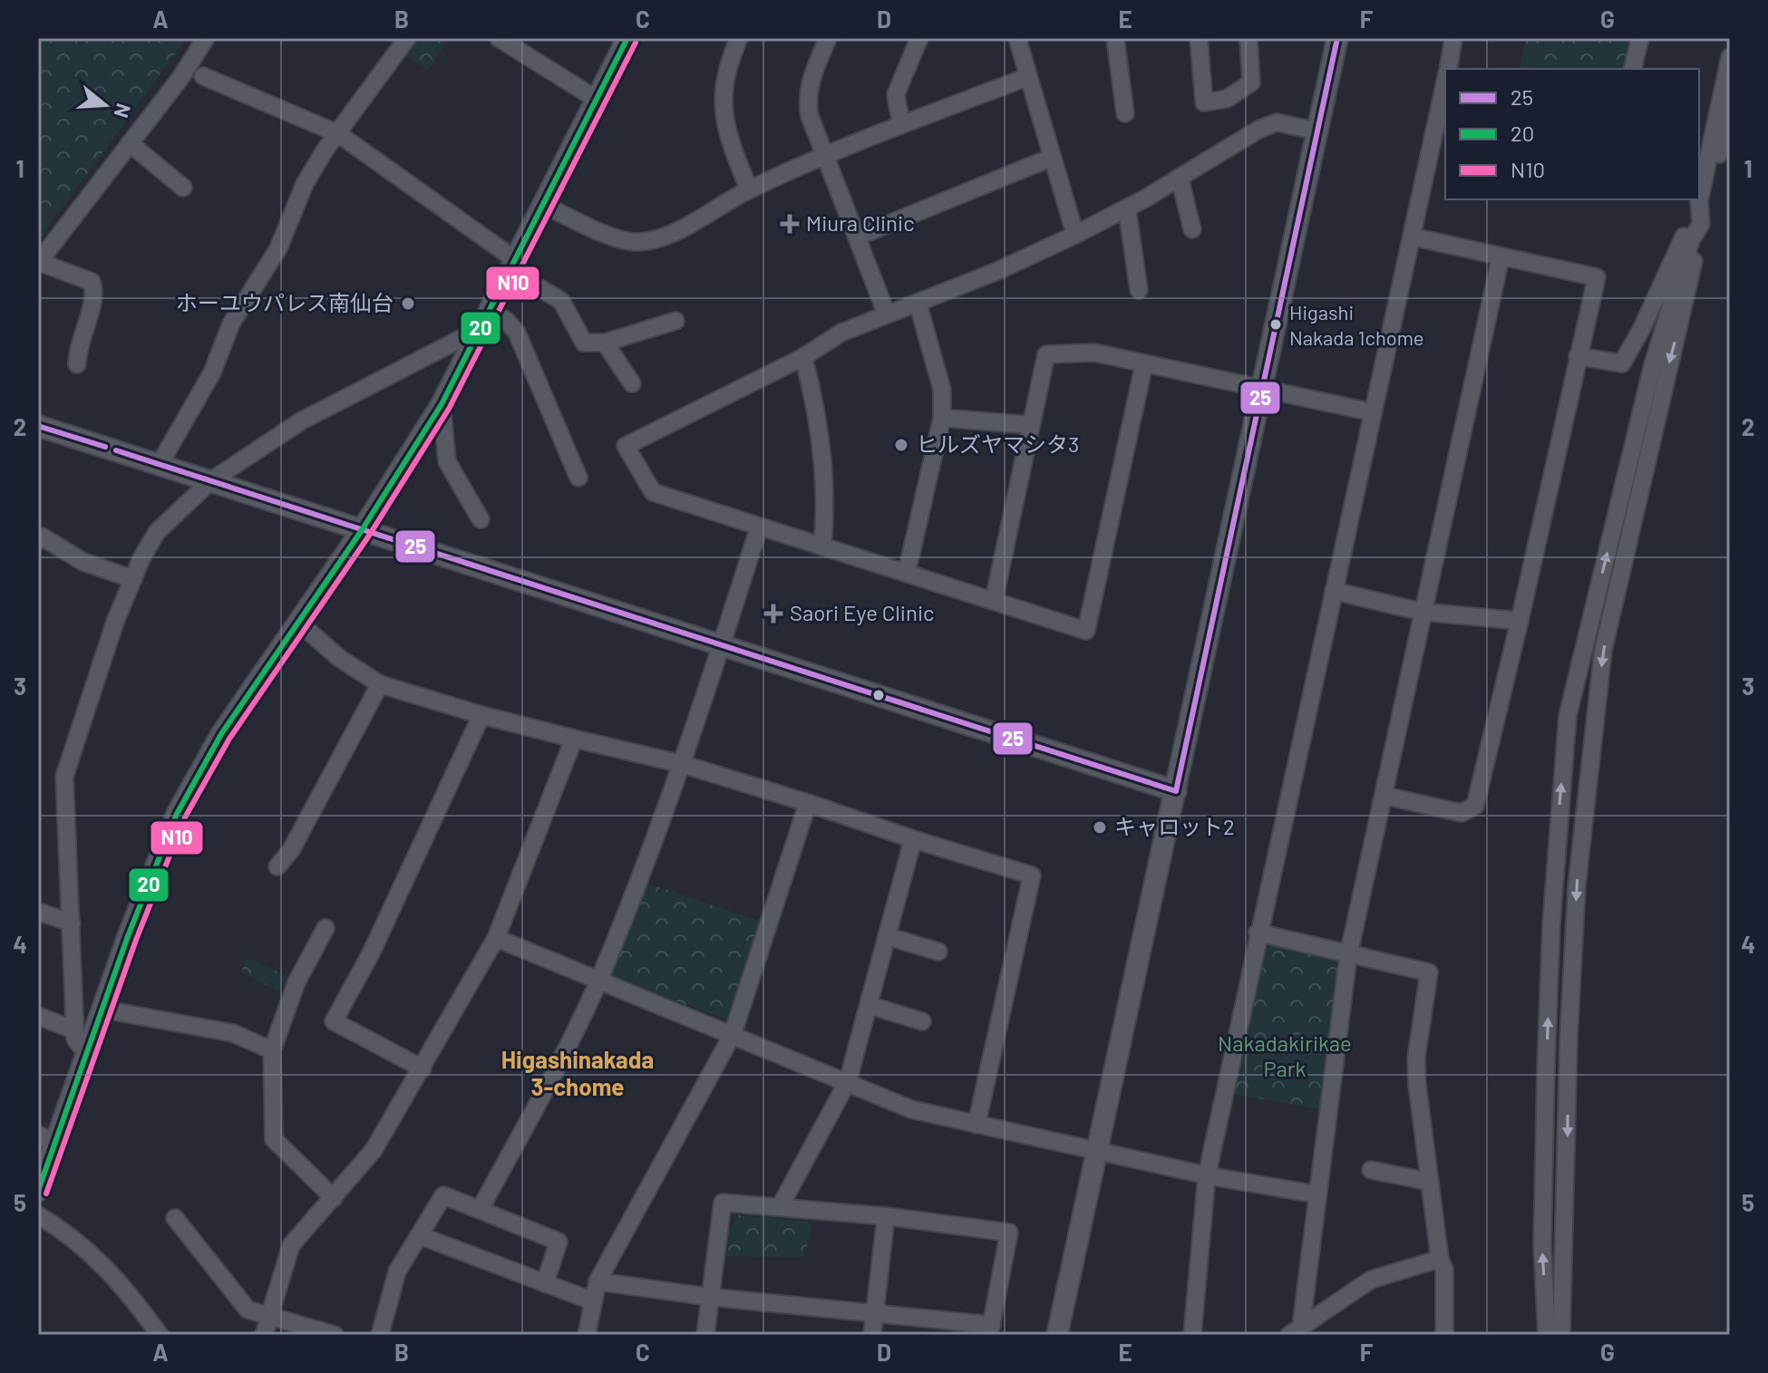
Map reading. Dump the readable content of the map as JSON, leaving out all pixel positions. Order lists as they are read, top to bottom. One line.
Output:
{"districts":["Higashinakada 3-chome"],"parks":["Nakadakirikae Park"],"places":{"health":["Miura Clinic","Saori Eye Clinic"],"other":["ホーユウパレス南仙台","Higashi Nakada 1chome","ヒルズヤマシタ3","キャロット2"]},"lines":["transit line 25","transit line 20","transit line N10"],"legend":["25","20","N10"],"north":"right","grid":{"columns":["A","B","C","D","E","F","G"],"rows":["1","2","3","4","5"]}}
